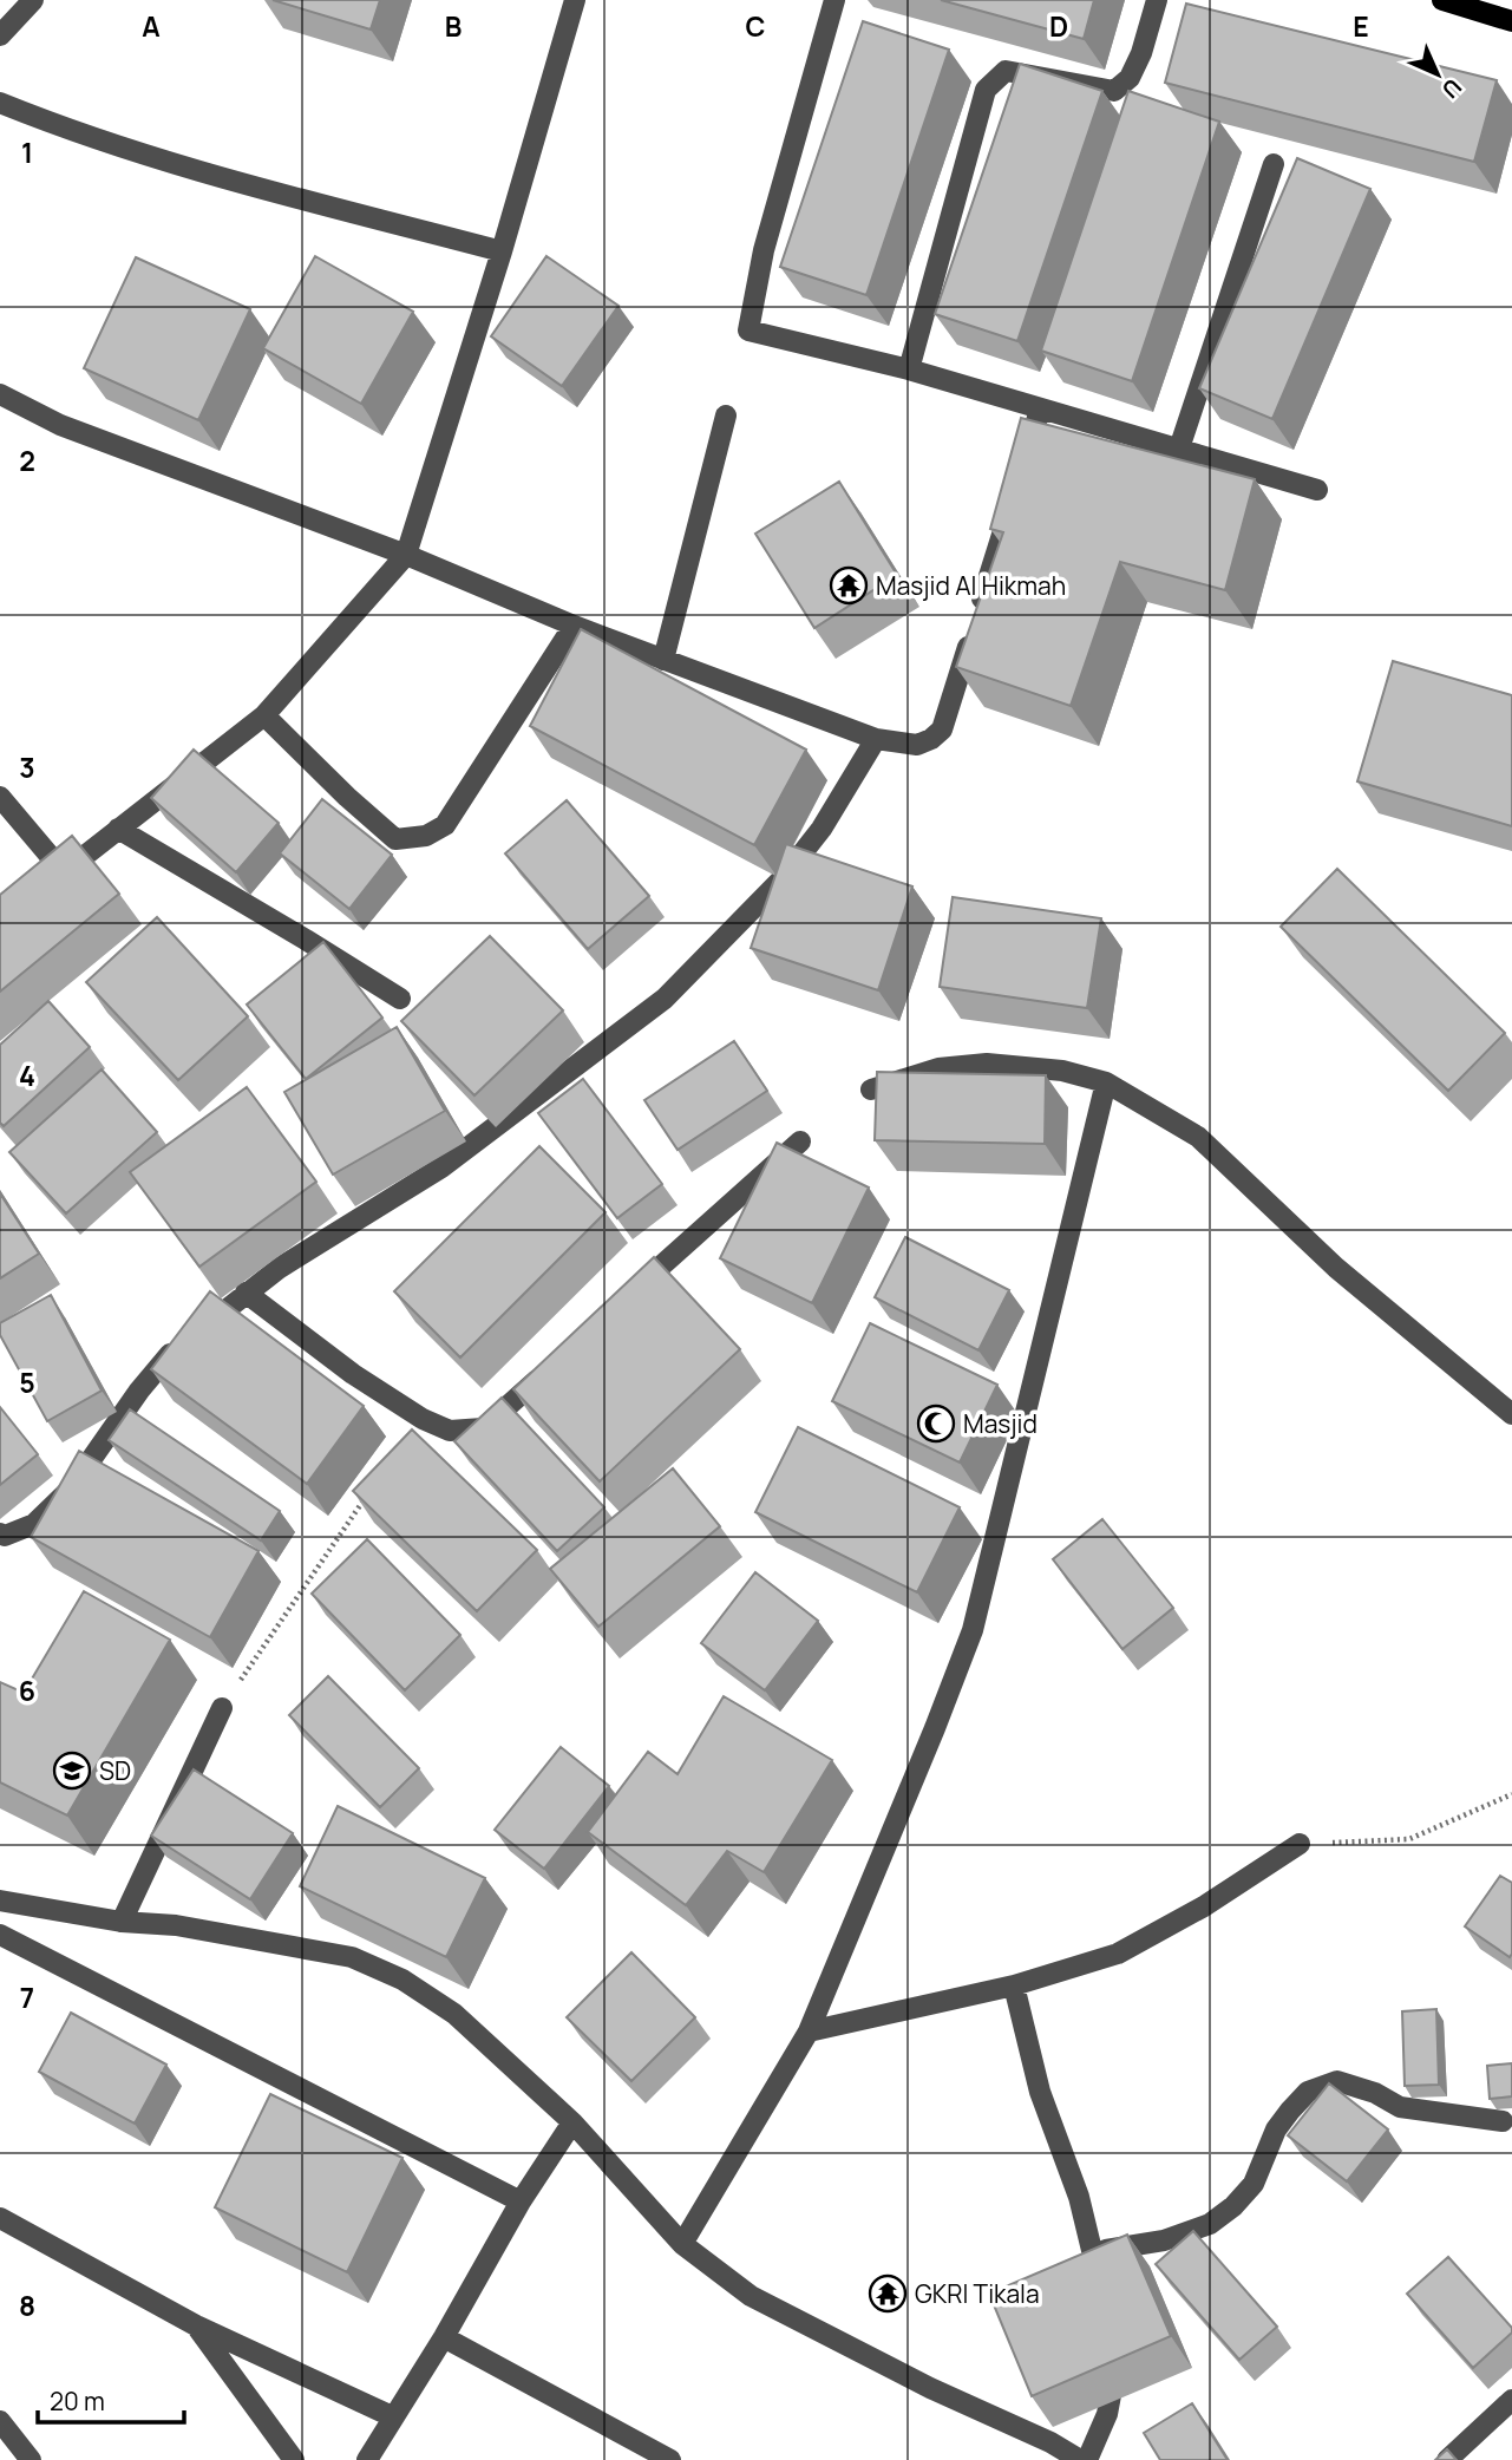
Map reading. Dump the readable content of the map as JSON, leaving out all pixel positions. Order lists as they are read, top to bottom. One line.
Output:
{"places":{"temple":["Masjid Al Hikmah","GKRI Tikala"],"mosque":["Masjid"],"school or university":["SD"]},"scale_bar":"20 m","north":"bottom right","grid":{"columns":["A","B","C","D","E"],"rows":["1","2","3","4","5","6","7","8"]}}
